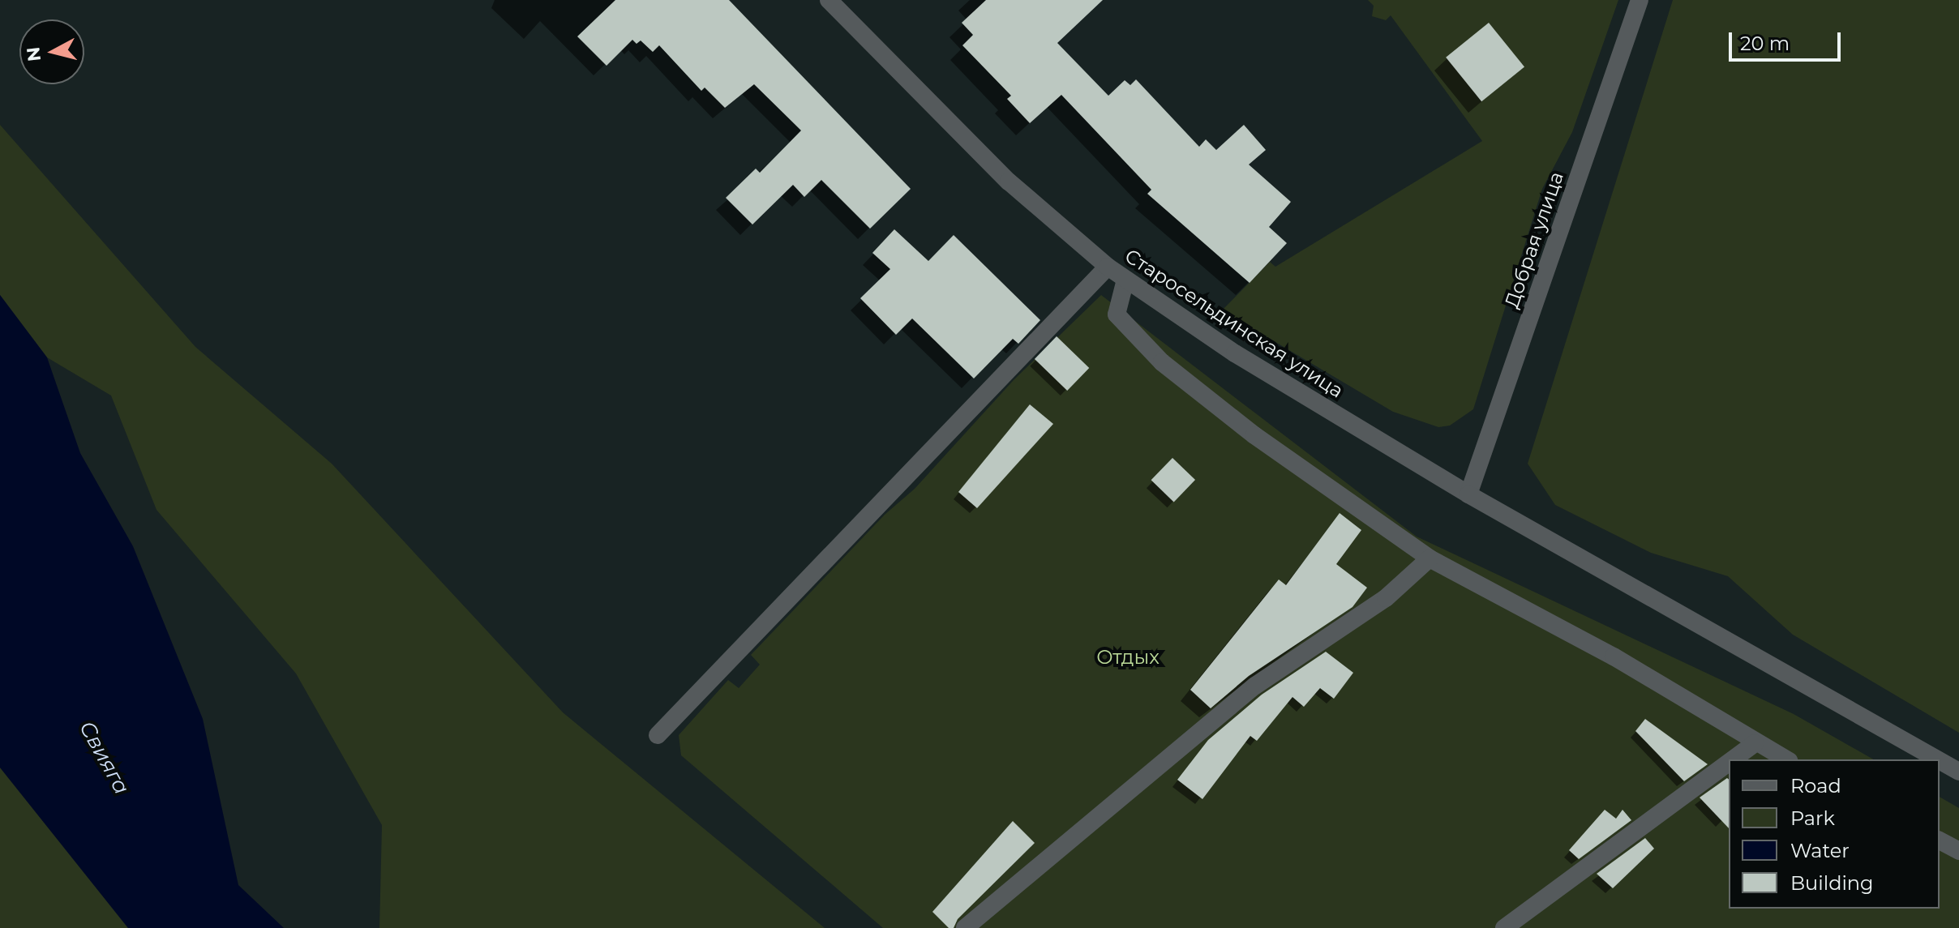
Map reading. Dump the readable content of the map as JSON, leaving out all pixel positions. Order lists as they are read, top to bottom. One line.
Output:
{"streets":{"street":["Добрая улица","Старосельдинская улица"]},"crossings":[["Добрая улица","Старосельдинская улица"]],"water":["Свияга"],"parks":["Отдых"],"legend":["Road","Park","Water","Building"],"scale_bar":"20 m","north":"left"}
